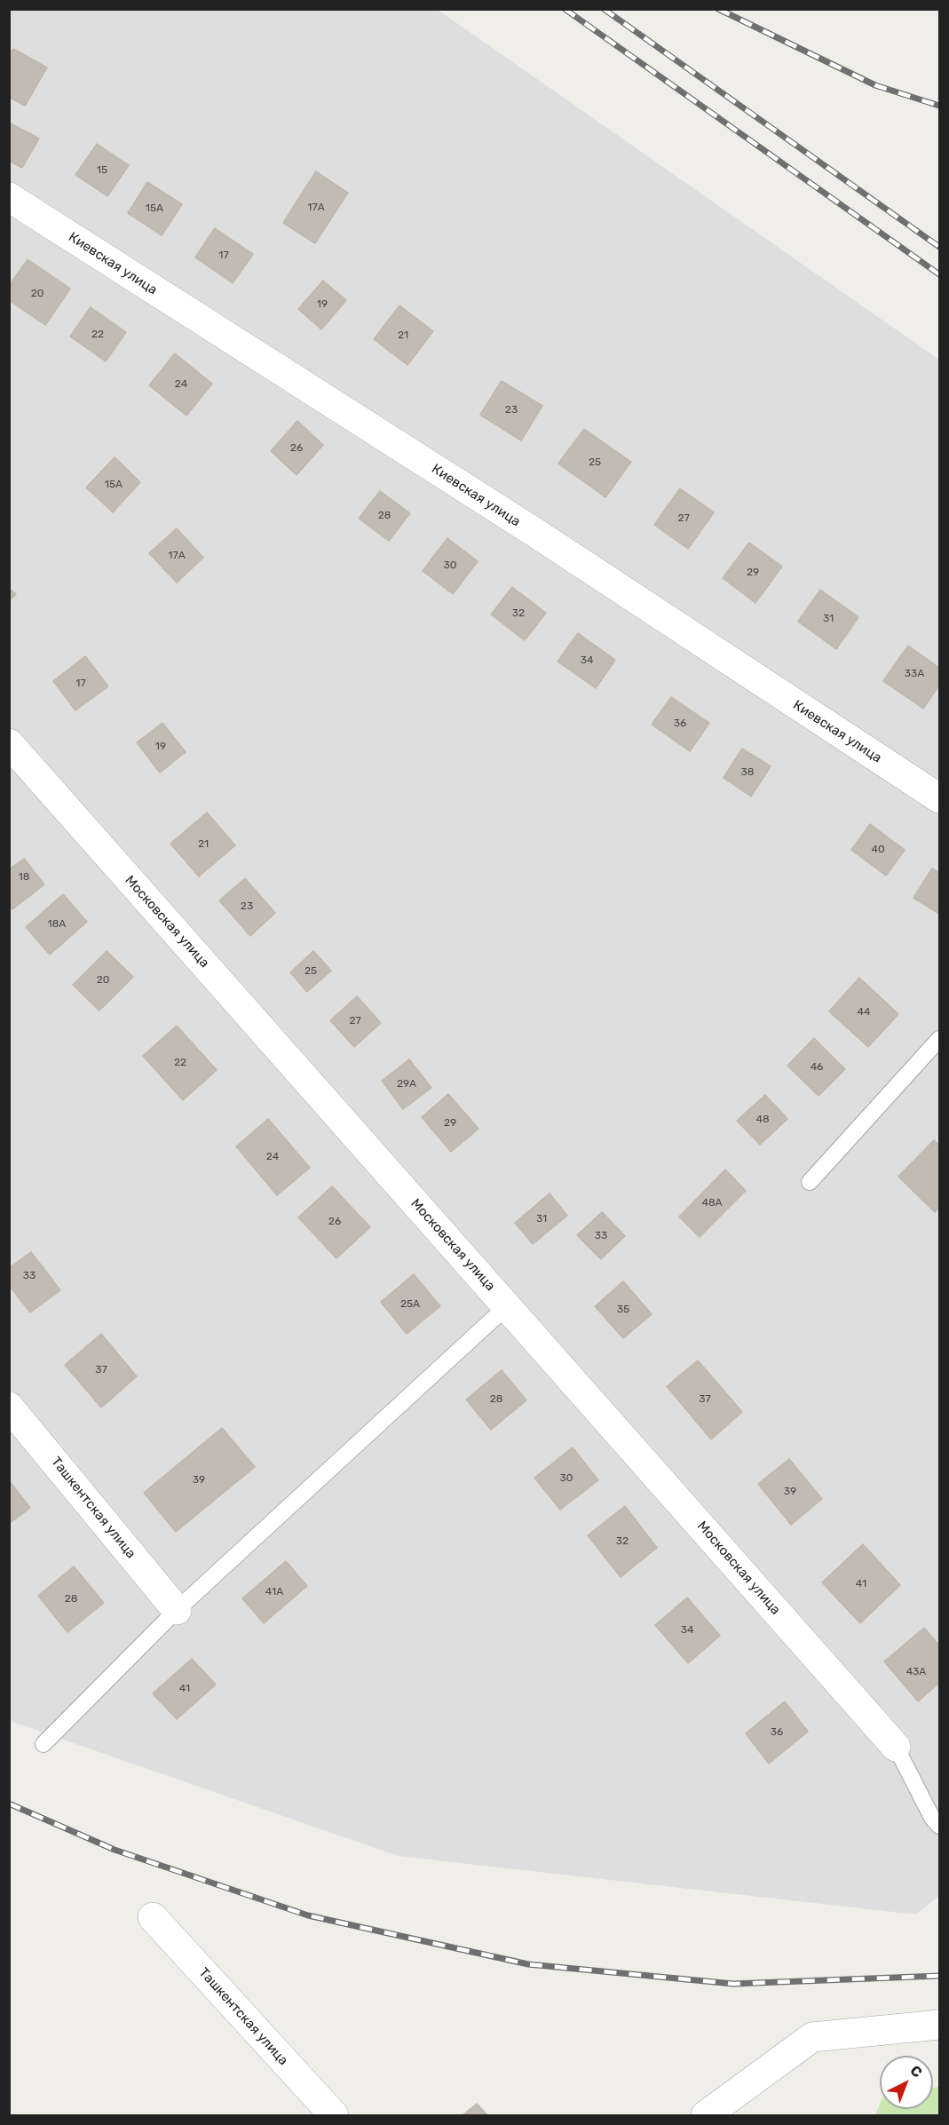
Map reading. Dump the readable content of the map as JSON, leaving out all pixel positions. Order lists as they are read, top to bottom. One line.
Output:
{"streets":{"street":["Киевская улица","Московская улица","Ташкентская улица"]},"house_numbers":["15","17А","15А","17","20","19","22","21","24","23","26","25","15А","28","27","17А","30","29","32","31","34","33А","17","36","19","38","21","40","18","23","18А","25","20","44","27","22","46","29А","48","29","24","48А","31","26","33","33","25А","35","37","28","37","30","39","39","32","41","41А","28","34","43А","41","36"],"north":"top right"}
